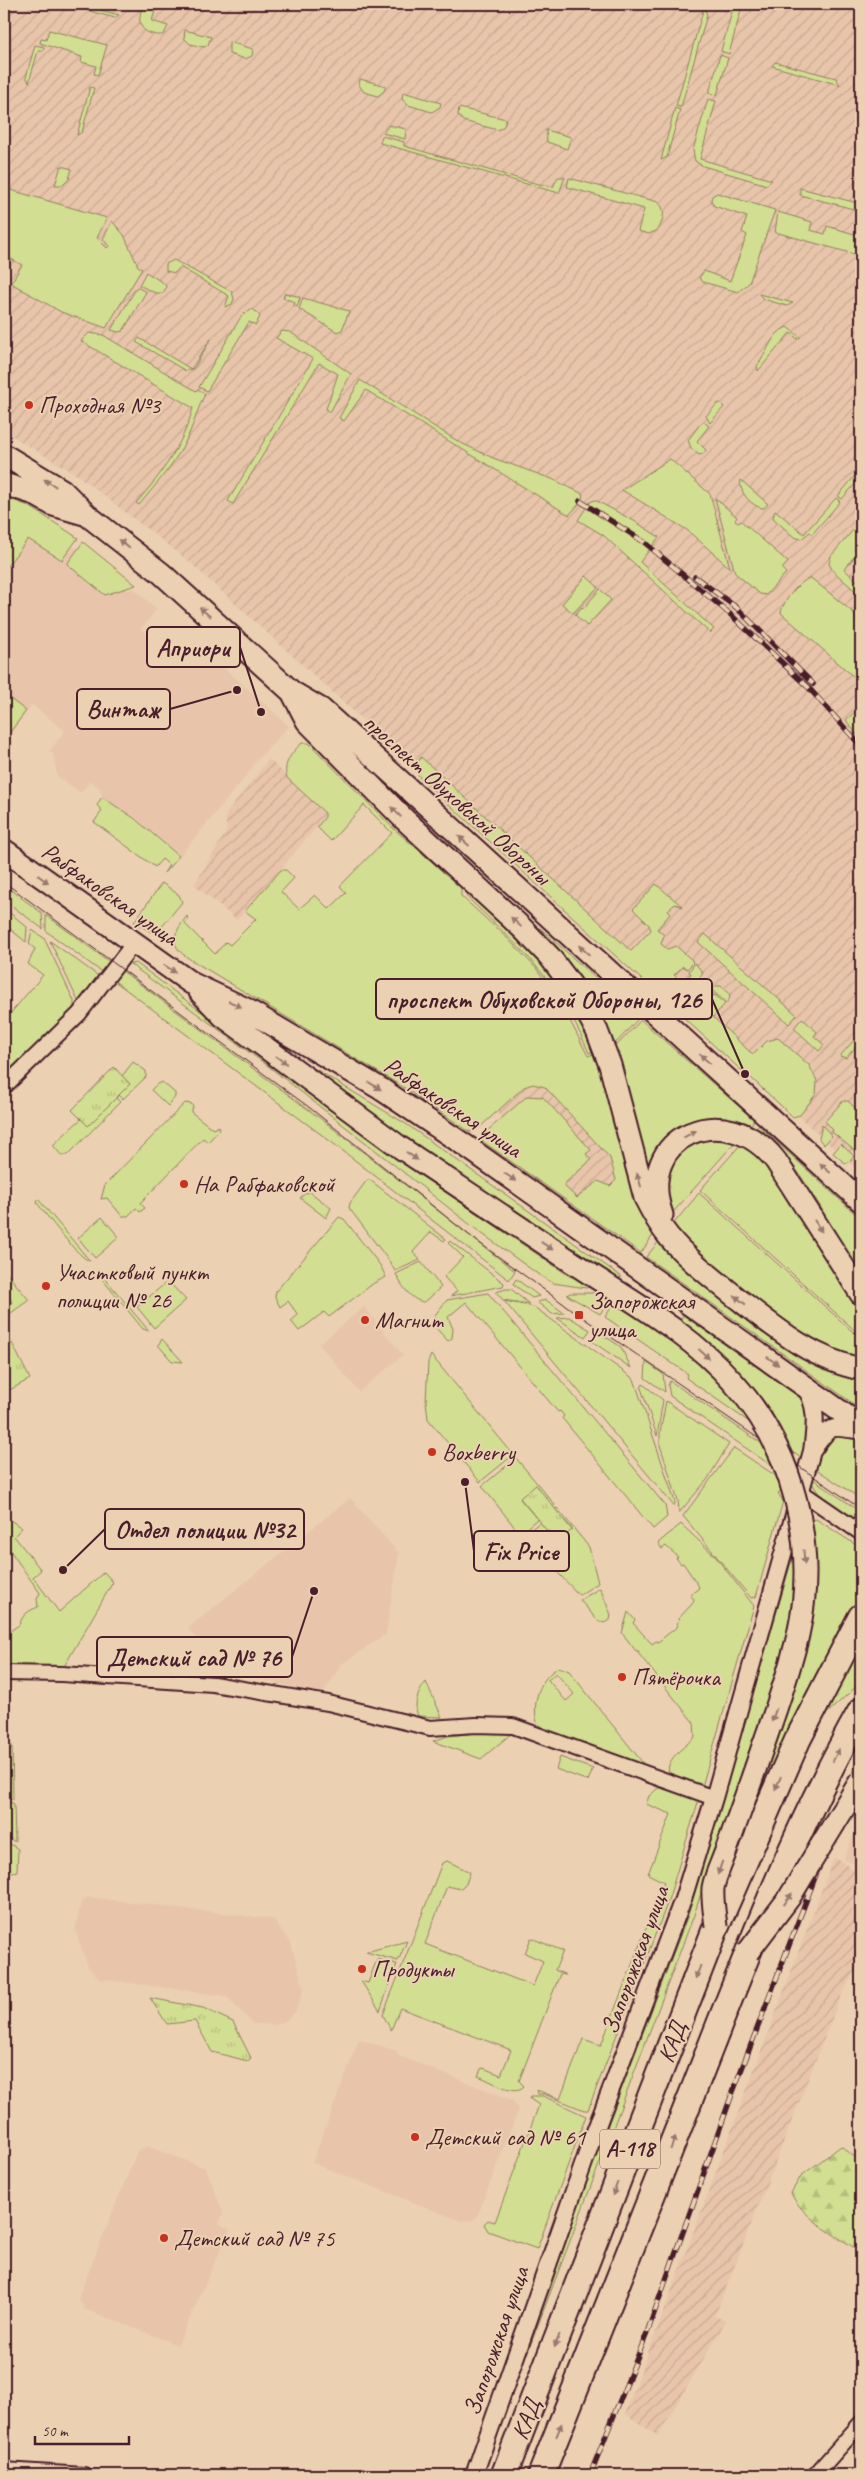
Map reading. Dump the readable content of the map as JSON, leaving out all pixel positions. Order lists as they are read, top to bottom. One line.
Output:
{"streets":{"highway":["КАД","А-118"],"main road":["проспект Обуховской Обороны","Рабфаковская улица"],"street":["Запорожская улица"]},"places":{"other":["Проходная №3","Винтаж","Априори","проспект Обуховской Обороны, 126","На Рабфаковской","Участковый пункт полиции № 26","Магнит","Boxberry","Fix Price","Отдел полиции №32","Детский сад № 76","Пятёрочка","Продукты","Детский сад № 61","Детский сад № 75"],"transit":["Запорожская улица"]},"scale_bar":"50 m"}
